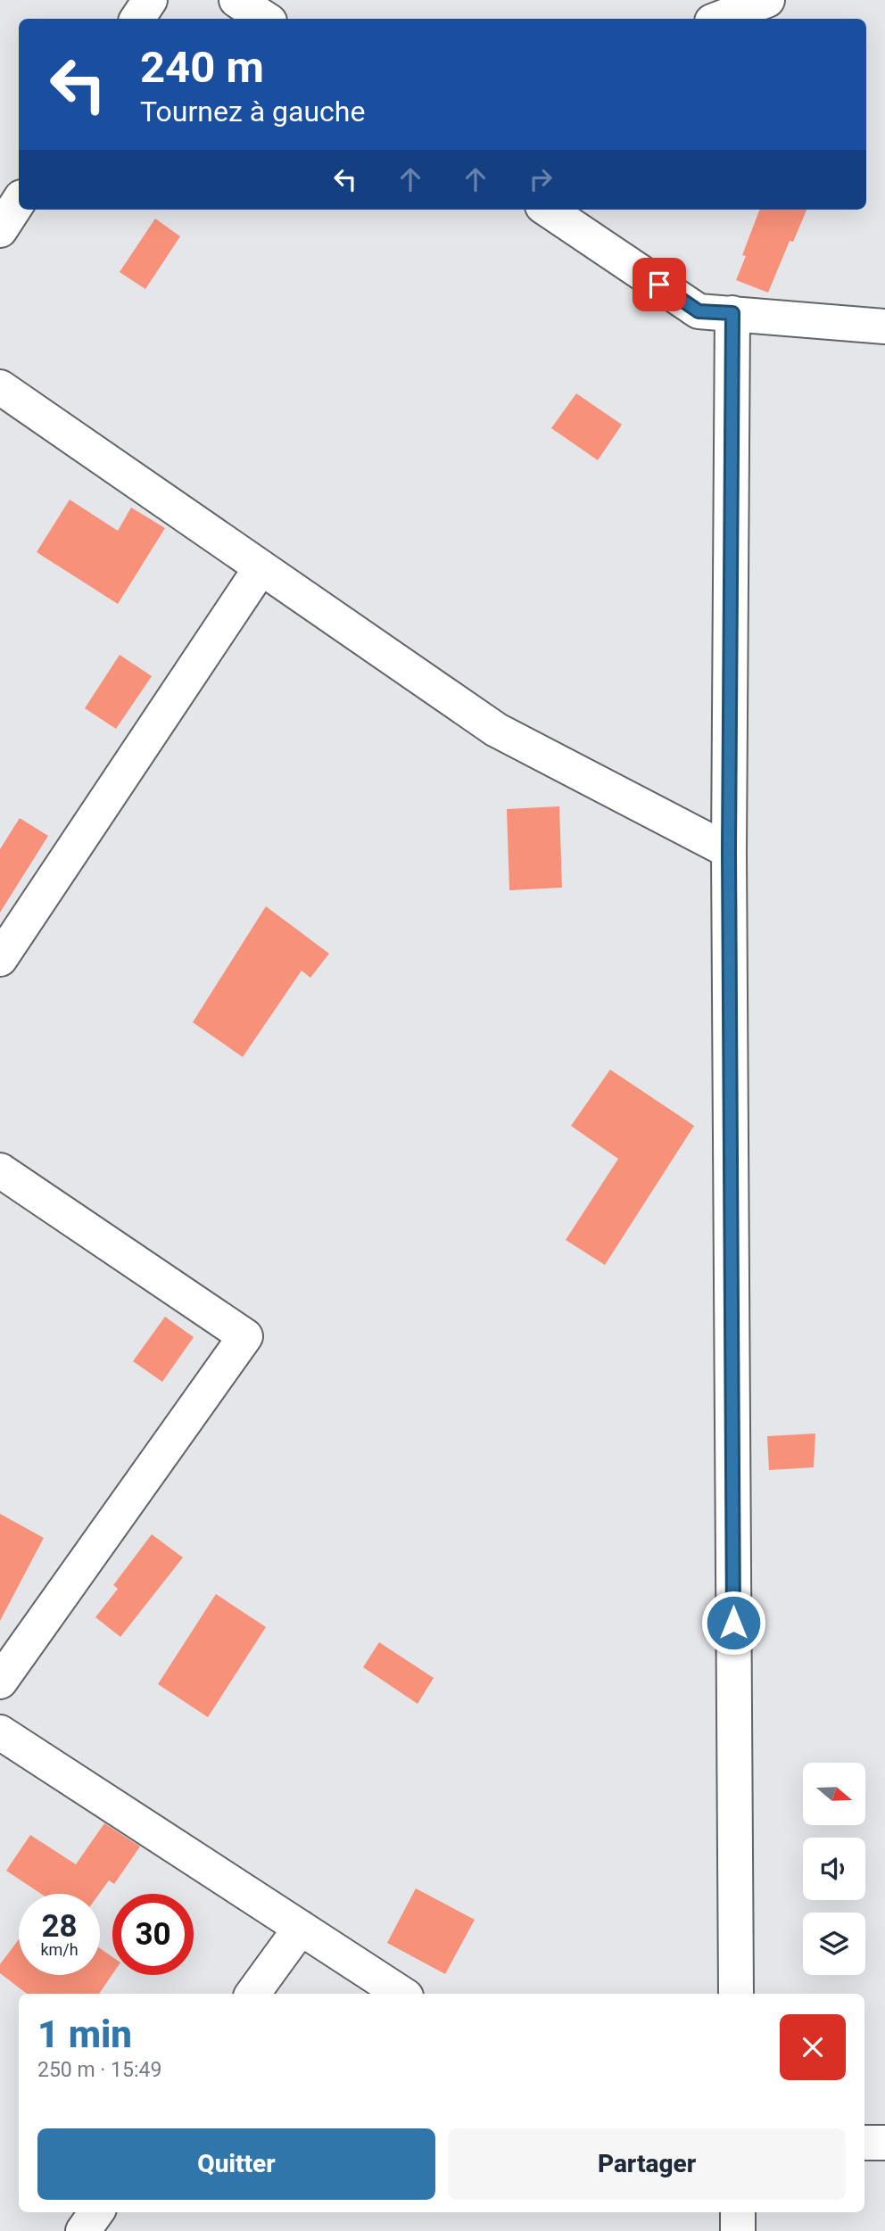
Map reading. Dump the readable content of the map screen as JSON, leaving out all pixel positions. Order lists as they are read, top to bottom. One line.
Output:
{"north":"right","page":{"turn":["240 m","Tournez à gauche"],"speed":"28 km/h","limit":"30","heading":["1 min","250 m · 15:49"],"buttons":["Quitter","Partager"]}}
